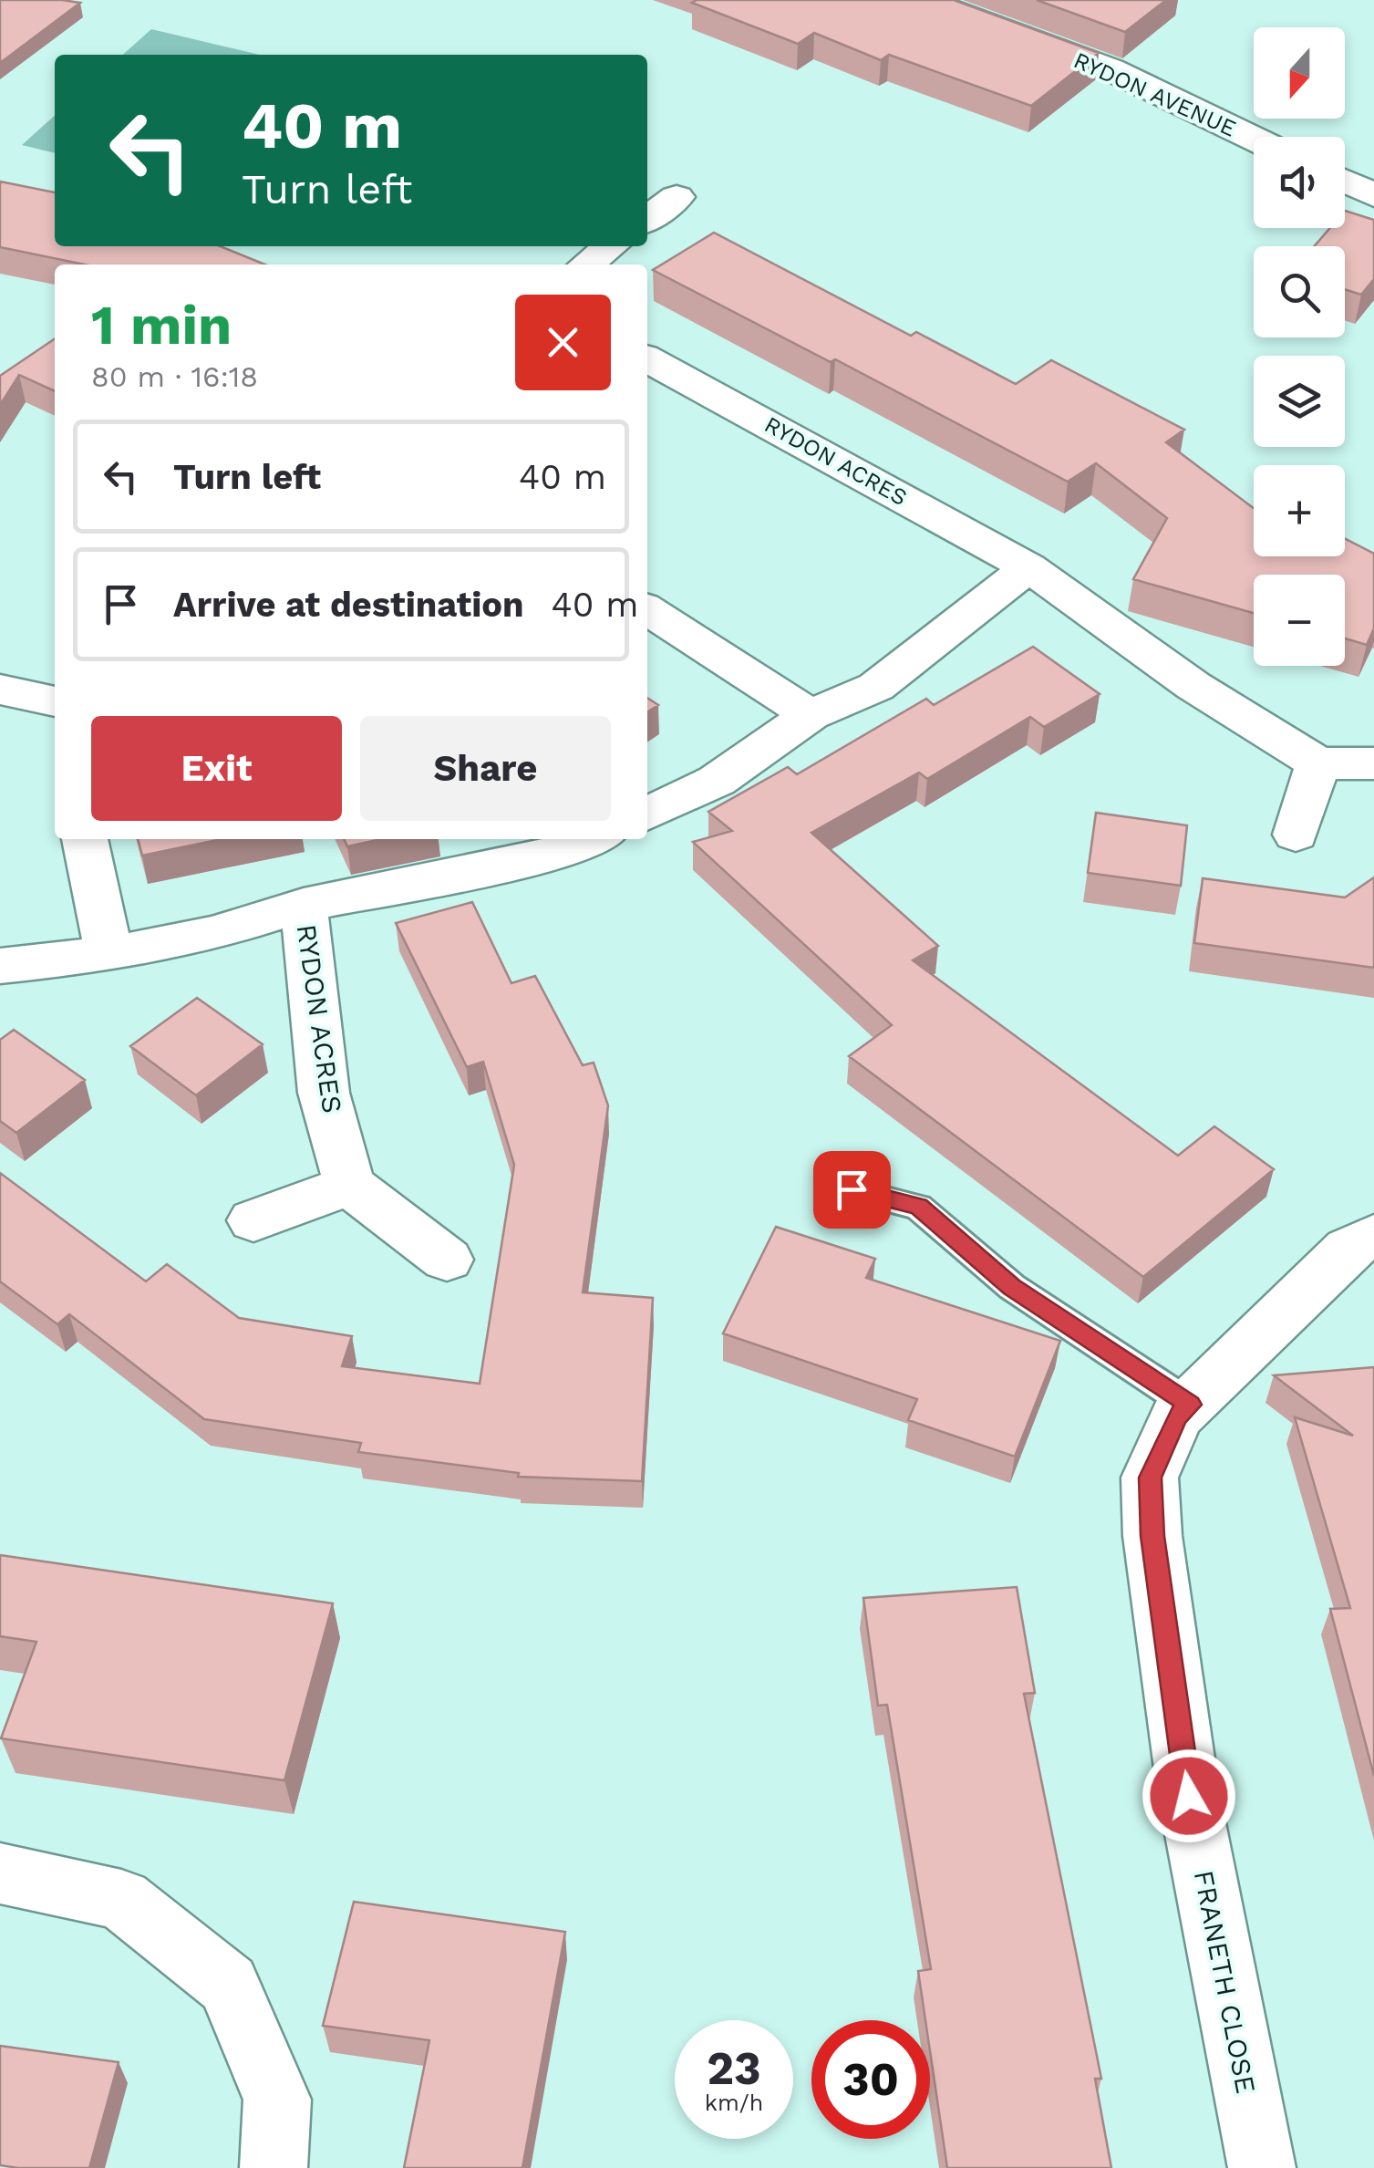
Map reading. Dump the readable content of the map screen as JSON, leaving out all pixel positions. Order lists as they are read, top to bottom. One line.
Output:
{"streets":{"street":["RYDON AVENUE","RYDON ACRES","FRANETH CLOSE"]},"north":"bottom","page":{"map_buttons":["+","−"],"turn":["40 m","Turn left"],"heading":["1 min","80 m · 16:18"],"list":[{"name":"Turn left","value":"40 m"},{"name":"Arrive at destination","value":"40 m"}],"buttons":["Exit","Share"],"speed":"23 km/h","limit":"30"}}
